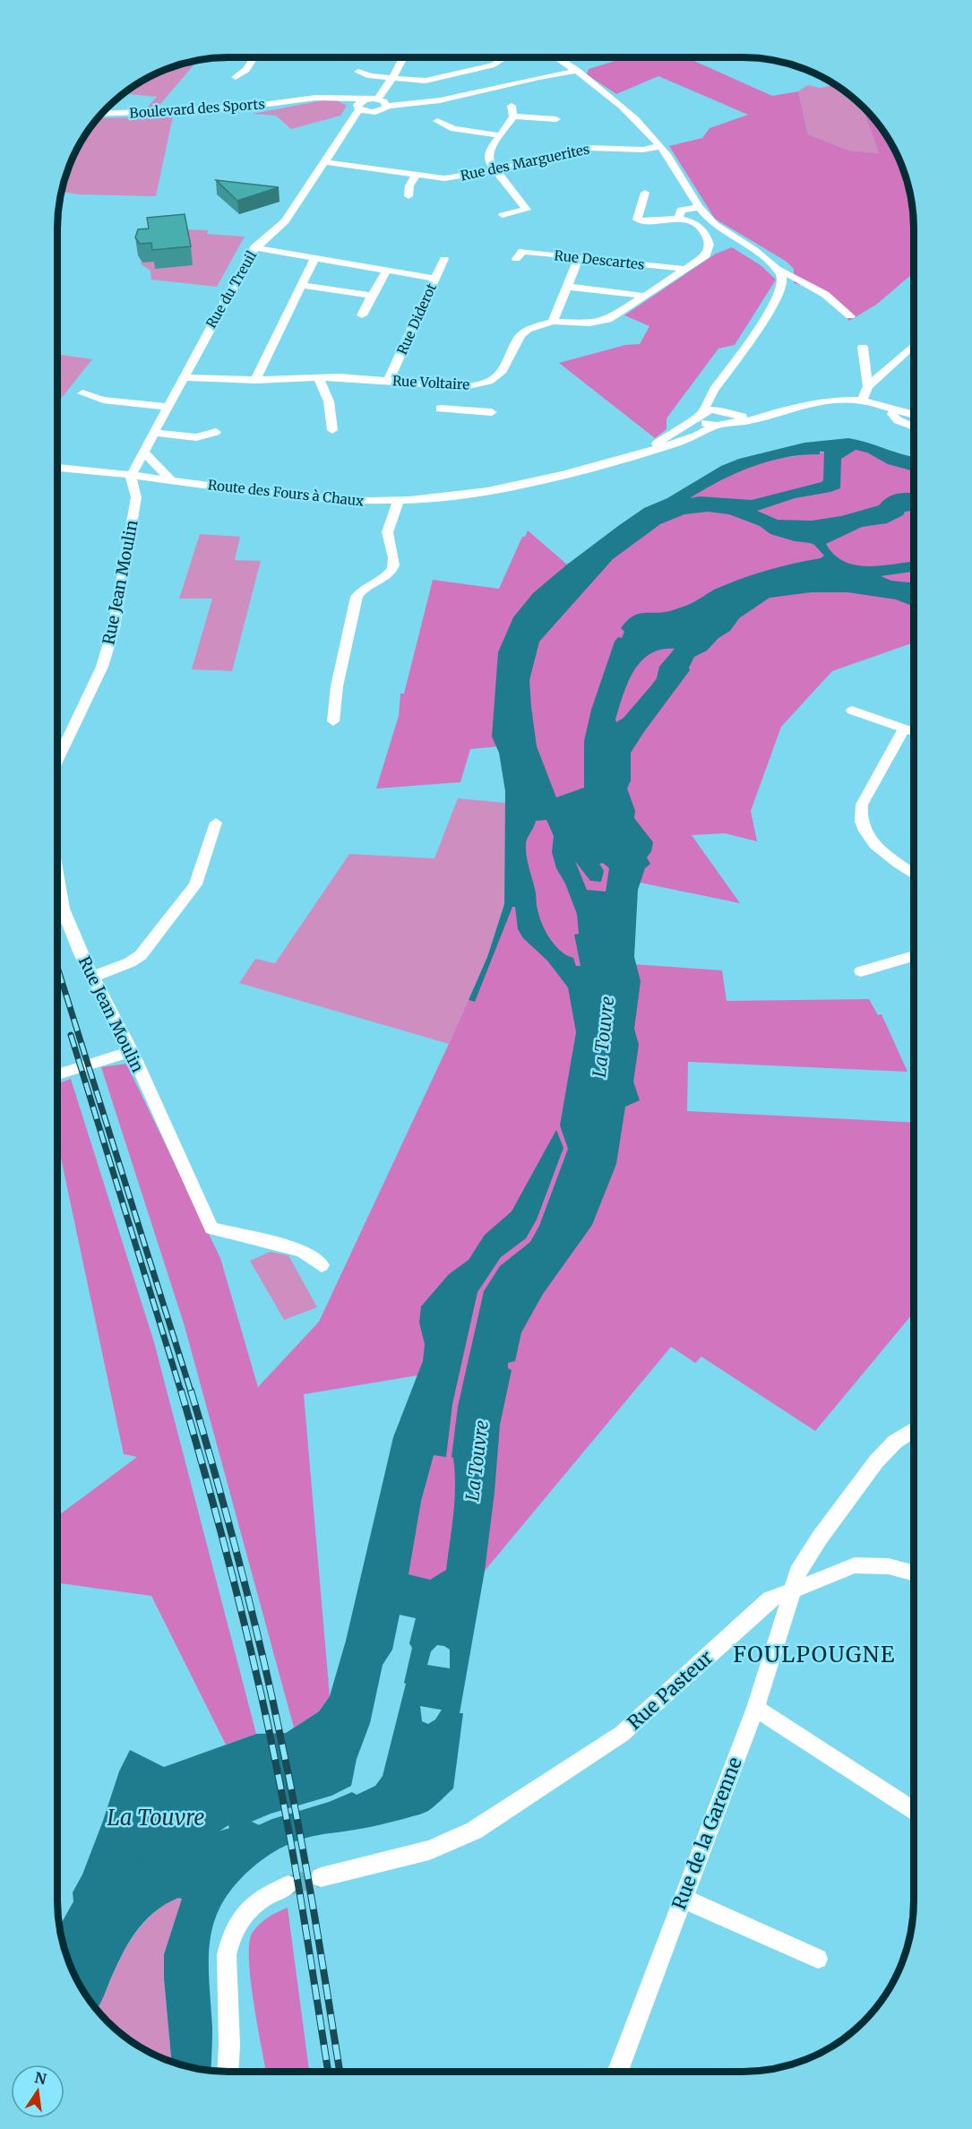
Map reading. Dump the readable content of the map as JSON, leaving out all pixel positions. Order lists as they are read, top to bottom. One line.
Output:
{"streets":{"street":["Boulevard des Sports","Rue des Marguerites","Rue Descartes","Rue du Treuil","Rue Diderot","Rue Voltaire","Route des Fours à Chaux","Rue Jean Moulin","Rue Pasteur","Rue de la Garenne"]},"crossings":[["Boulevard des Sports","Rue du Treuil"],["Rue des Marguerites","Rue du Treuil"],["Rue Descartes","Rue Voltaire"],["Rue du Treuil","Rue Voltaire"],["Rue du Treuil","Route des Fours à Chaux"],["Rue du Treuil","Rue Jean Moulin"],["Rue Diderot","Rue Voltaire"],["Route des Fours à Chaux","Rue Jean Moulin"],["Rue Pasteur","Rue de la Garenne"]],"districts":["FOULPOUGNE"],"water":["La Touvre"],"north":"top"}
